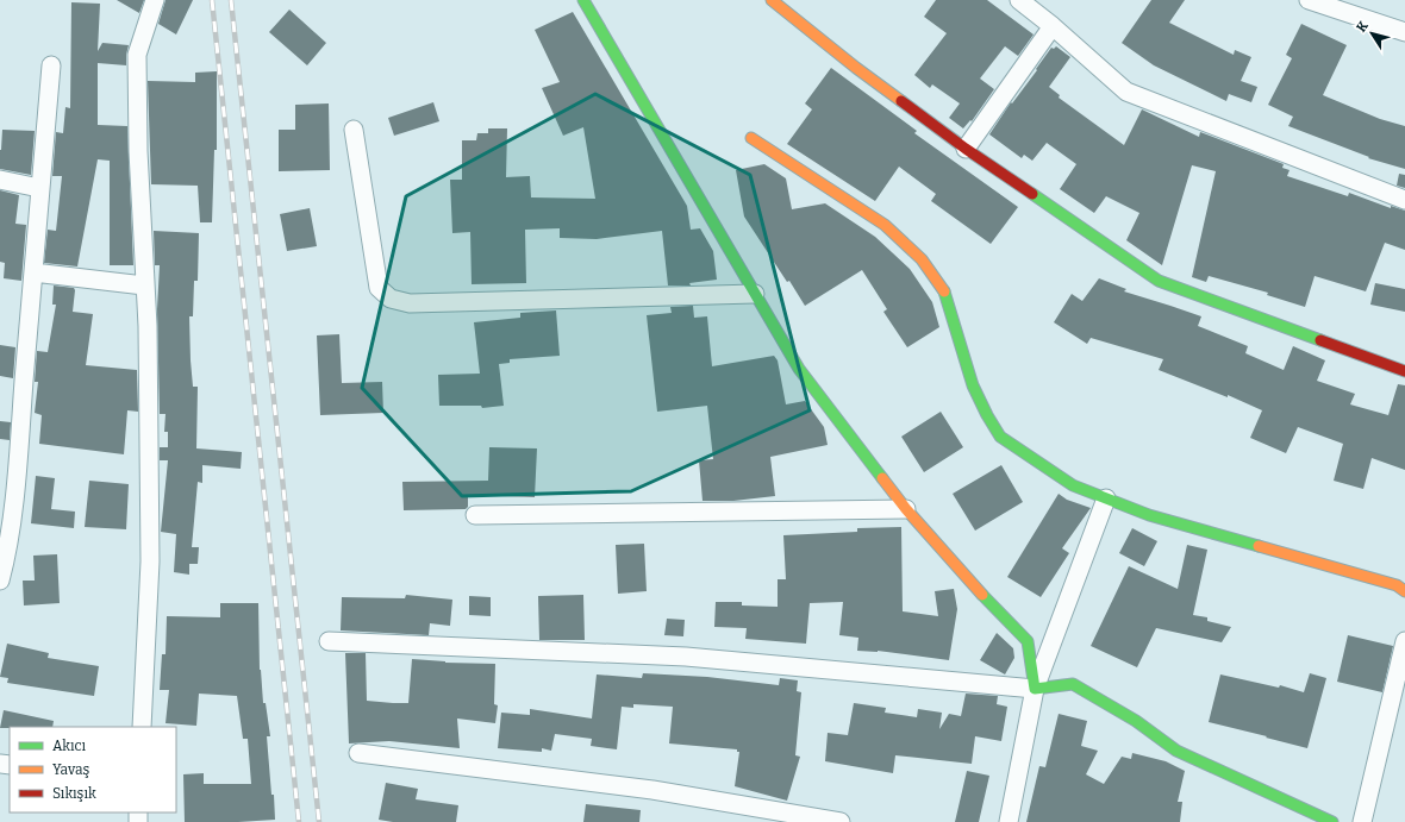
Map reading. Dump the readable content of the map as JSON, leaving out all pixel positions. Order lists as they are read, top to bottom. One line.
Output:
{"legend":["Akıcı","Yavaş","Sıkışık"],"north":"top left"}
